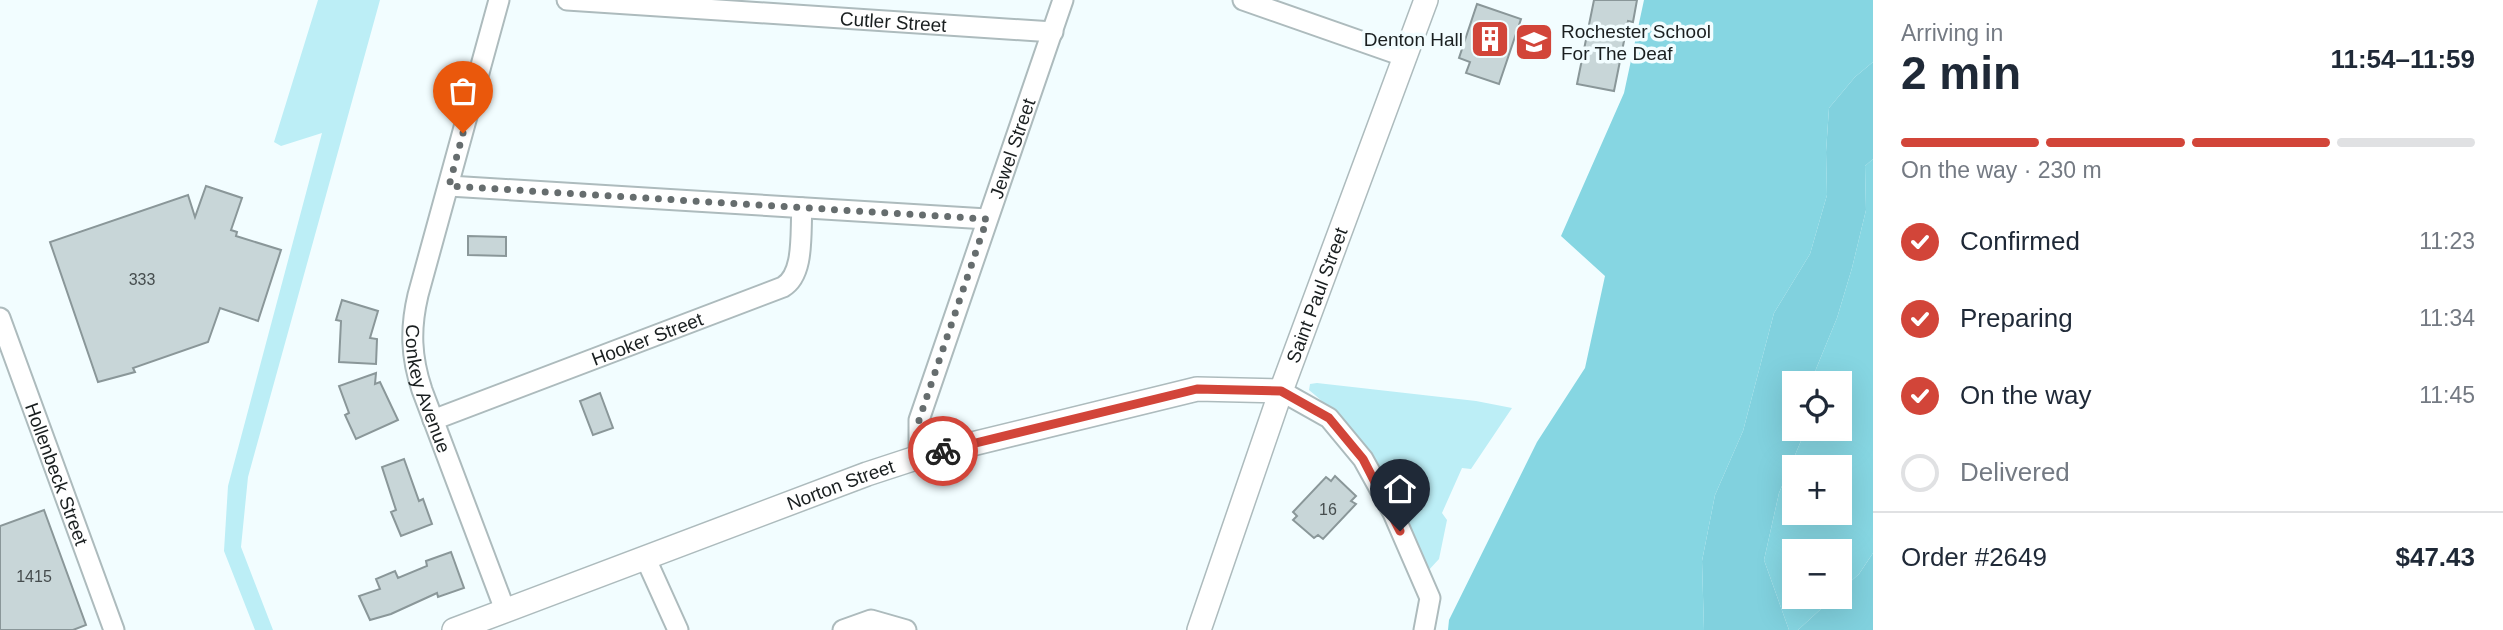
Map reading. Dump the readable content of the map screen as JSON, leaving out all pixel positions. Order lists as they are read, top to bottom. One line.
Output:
{"streets":{"main road":["Saint Paul Street","Norton Street"],"street":["Cutler Street","Jewel Street","Hooker Street","Conkey Avenue","Hollenbeck Street"]},"crossings":[["Cutler Street","Jewel Street"],["Jewel Street","Norton Street"],["Saint Paul Street","Norton Street"],["Hooker Street","Conkey Avenue"],["Conkey Avenue","Norton Street"]],"places":{"building":["Denton Hall"],"school or university":["Rochester School For The Deaf"]},"house_numbers":["333","16","1415"],"page":{"heading":["2 min","Arriving in","11:54–11:59"],"panel":["Order #2649","$47.43"],"bar":"On the way · 230 m","list":[["Confirmed","11:23"],["Preparing","11:34"],["On the way","11:45"],"Delivered"],"map_buttons":["+","−"]}}
